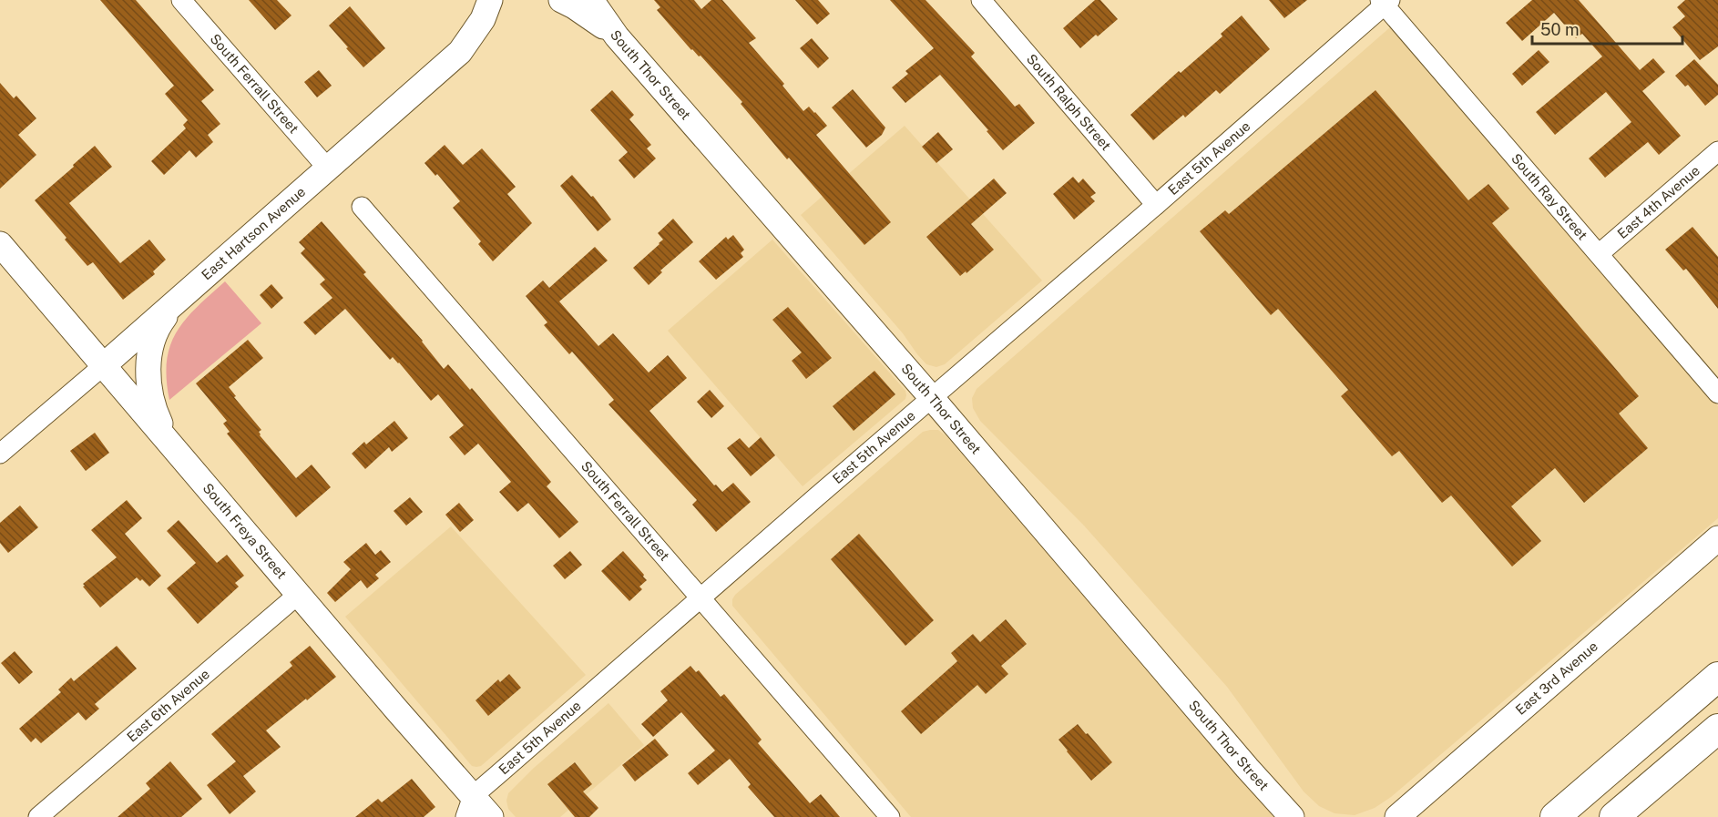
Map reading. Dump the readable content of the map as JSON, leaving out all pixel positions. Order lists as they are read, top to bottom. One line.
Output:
{"streets":{"main road":["South Thor Street","East Hartson Avenue","South Freya Street","East 3rd Avenue"],"street":["South Ferrall Street","South Ralph Street","East 5th Avenue","South Ray Street","East 4th Avenue","East 6th Avenue"]},"crossings":[["South Thor Street","East 5th Avenue"],["South Ferrall Street","East 5th Avenue"],["South Ferrall Street","East Hartson Avenue"],["South Ralph Street","East 5th Avenue"],["East 5th Avenue","South Ray Street"],["East 5th Avenue","South Freya Street"],["South Ray Street","East 4th Avenue"],["East Hartson Avenue","South Freya Street"],["South Freya Street","East 6th Avenue"]],"scale_bar":"50 m"}
